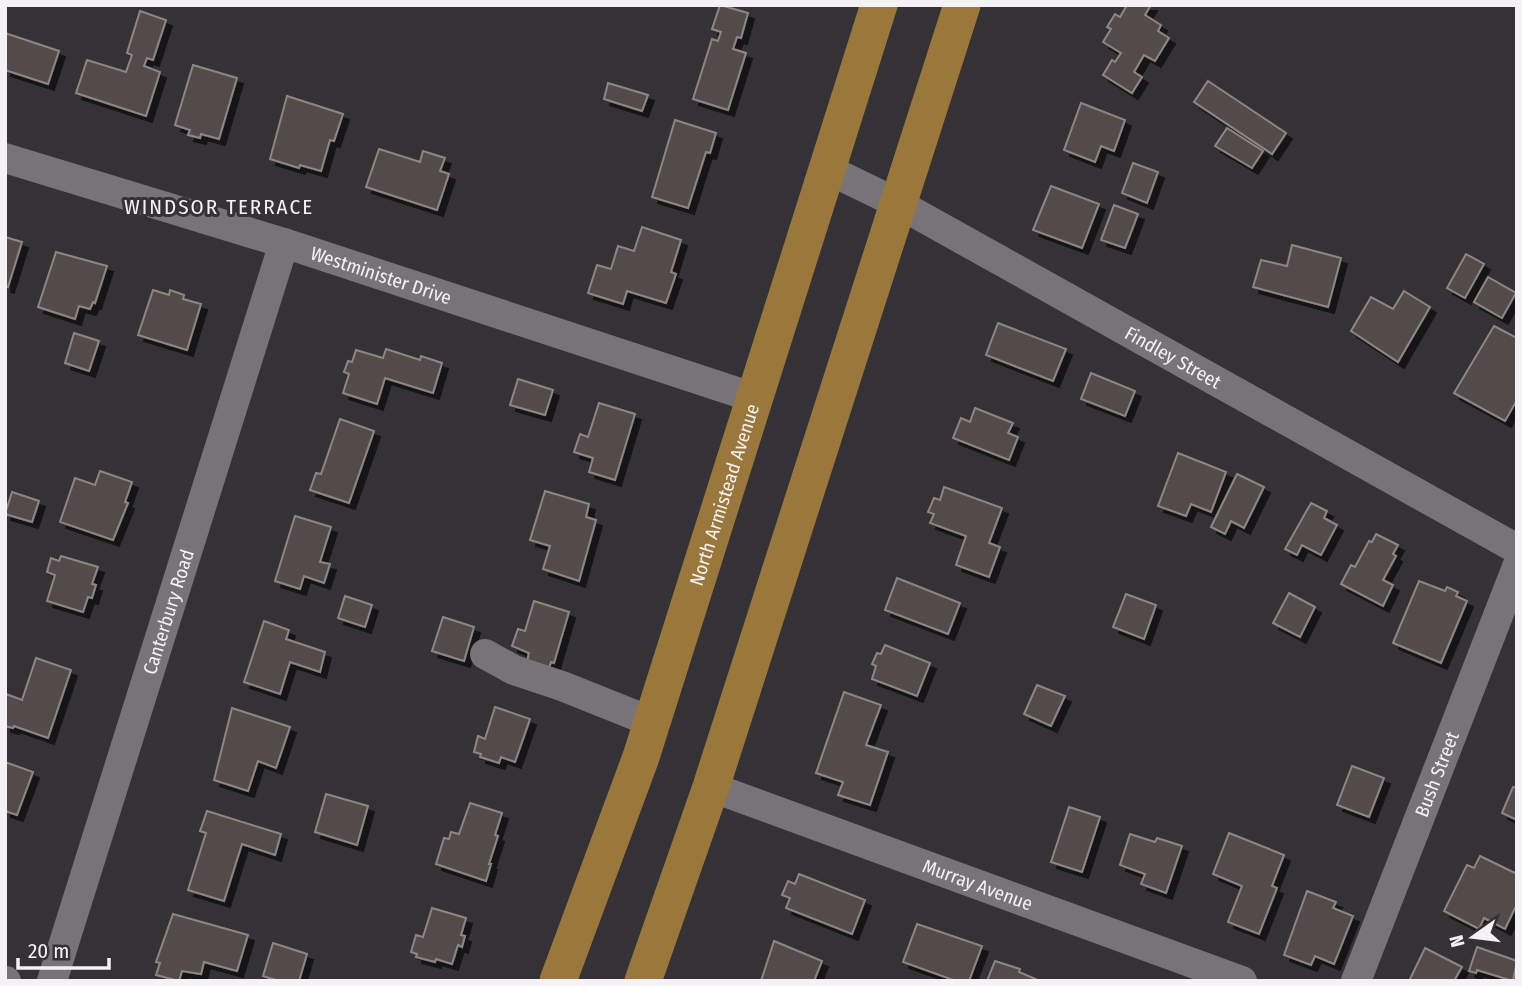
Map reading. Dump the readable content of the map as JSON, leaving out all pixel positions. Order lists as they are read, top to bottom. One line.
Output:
{"streets":{"main road":["North Armistead Avenue"],"street":["Westminister Drive","Findley Street","Canterbury Road","Bush Street","Murray Avenue"]},"crossings":[["Westminister Drive","North Armistead Avenue"],["Westminister Drive","Canterbury Road"],["Findley Street","North Armistead Avenue"]],"districts":["WINDSOR TERRACE"],"scale_bar":"20 m","north":"left"}
